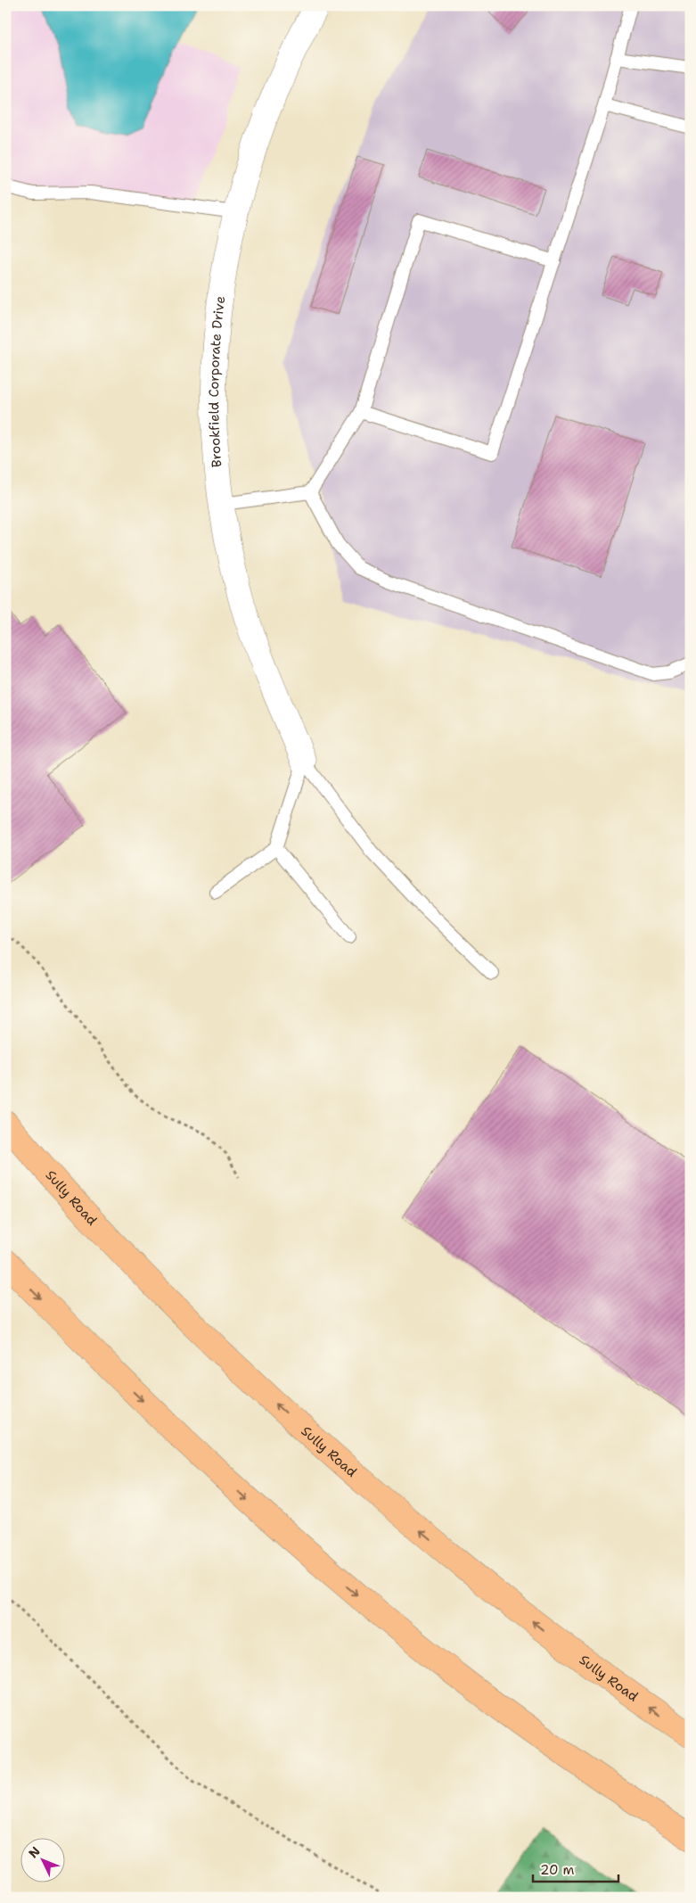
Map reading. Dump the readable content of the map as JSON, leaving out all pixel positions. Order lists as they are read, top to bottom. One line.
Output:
{"streets":{"highway":["Sully Road"],"street":["Brookfield Corporate Drive"]},"scale_bar":"20 m","north":"top left"}
